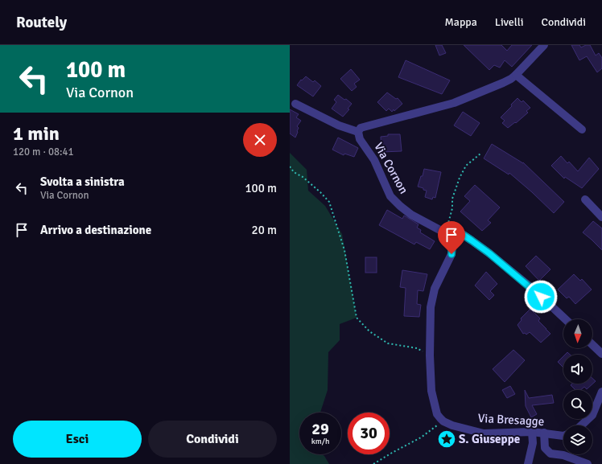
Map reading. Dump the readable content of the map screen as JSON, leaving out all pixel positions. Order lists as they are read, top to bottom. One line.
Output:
{"streets":{"street":["Via Cornon","Via Bresagge"]},"places":{"place":["S. Giuseppe"]},"north":"bottom","page":{"header":"Routely","nav":["Mappa","Livelli","Condividi"],"turn":["100 m","Via Cornon"],"heading":["1 min","120 m · 08:41"],"list":[{"name":"Svolta a sinistra","note":"Via Cornon","value":"100 m"},{"name":"Arrivo a destinazione","value":"20 m"}],"speed":"29 km/h","limit":"30","buttons":["Esci","Condividi"]}}
